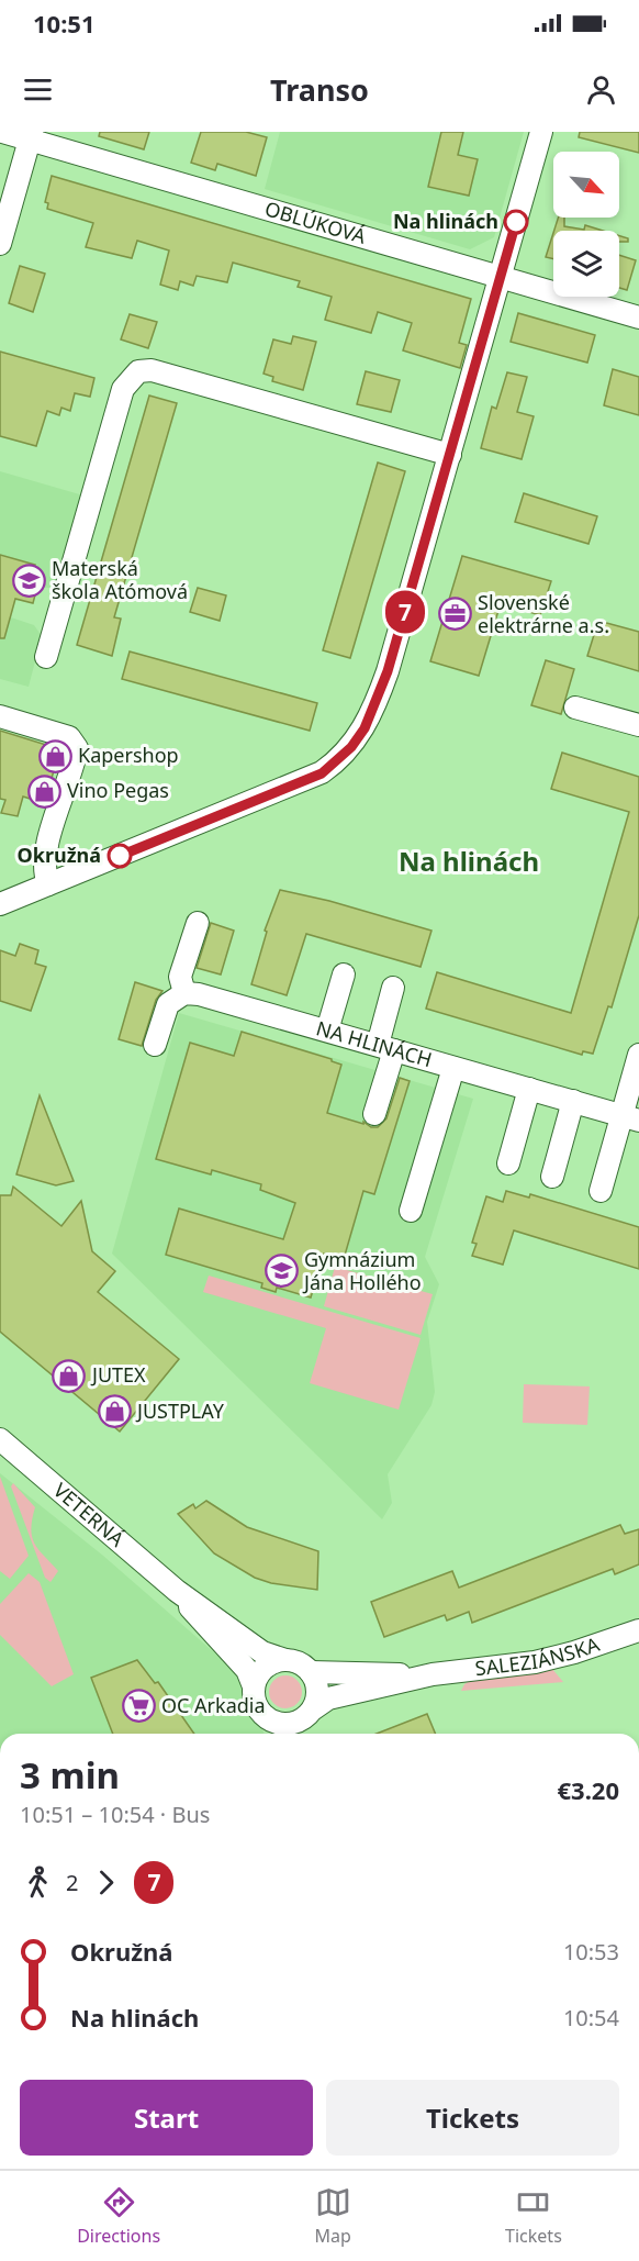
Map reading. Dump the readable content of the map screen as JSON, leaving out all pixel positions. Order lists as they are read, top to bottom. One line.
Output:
{"streets":{"street":["OBLÚKOVÁ","NA HLINÁCH","VETERNÁ","SALEZIÁNSKA"]},"crossings":[["VETERNÁ","SALEZIÁNSKA"]],"districts":["Na hlinách"],"places":{"other":["Na hlinách","Okružná"],"school or university":["Materská škola Atómová","Gymnázium Jána Hollého"],"office":["Slovenské elektrárne a.s."],"shop":["Kapershop","Vino Pegas","JUTEX","JUSTPLAY"],"supermarket":["OC Arkadia"]},"lines":["bus line 7"],"north":"bottom right","page":{"status":"10:51","header":"Transo","on_map":"7","heading":["3 min","10:51 – 10:54 · Bus","€3.20"],"legs":["2","7"],"list":[{"name":"Okružná","value":"10:53"},{"name":"Na hlinách","value":"10:54"}],"buttons":["Start","Tickets"],"tabs":["Directions","Map","Tickets"]}}
